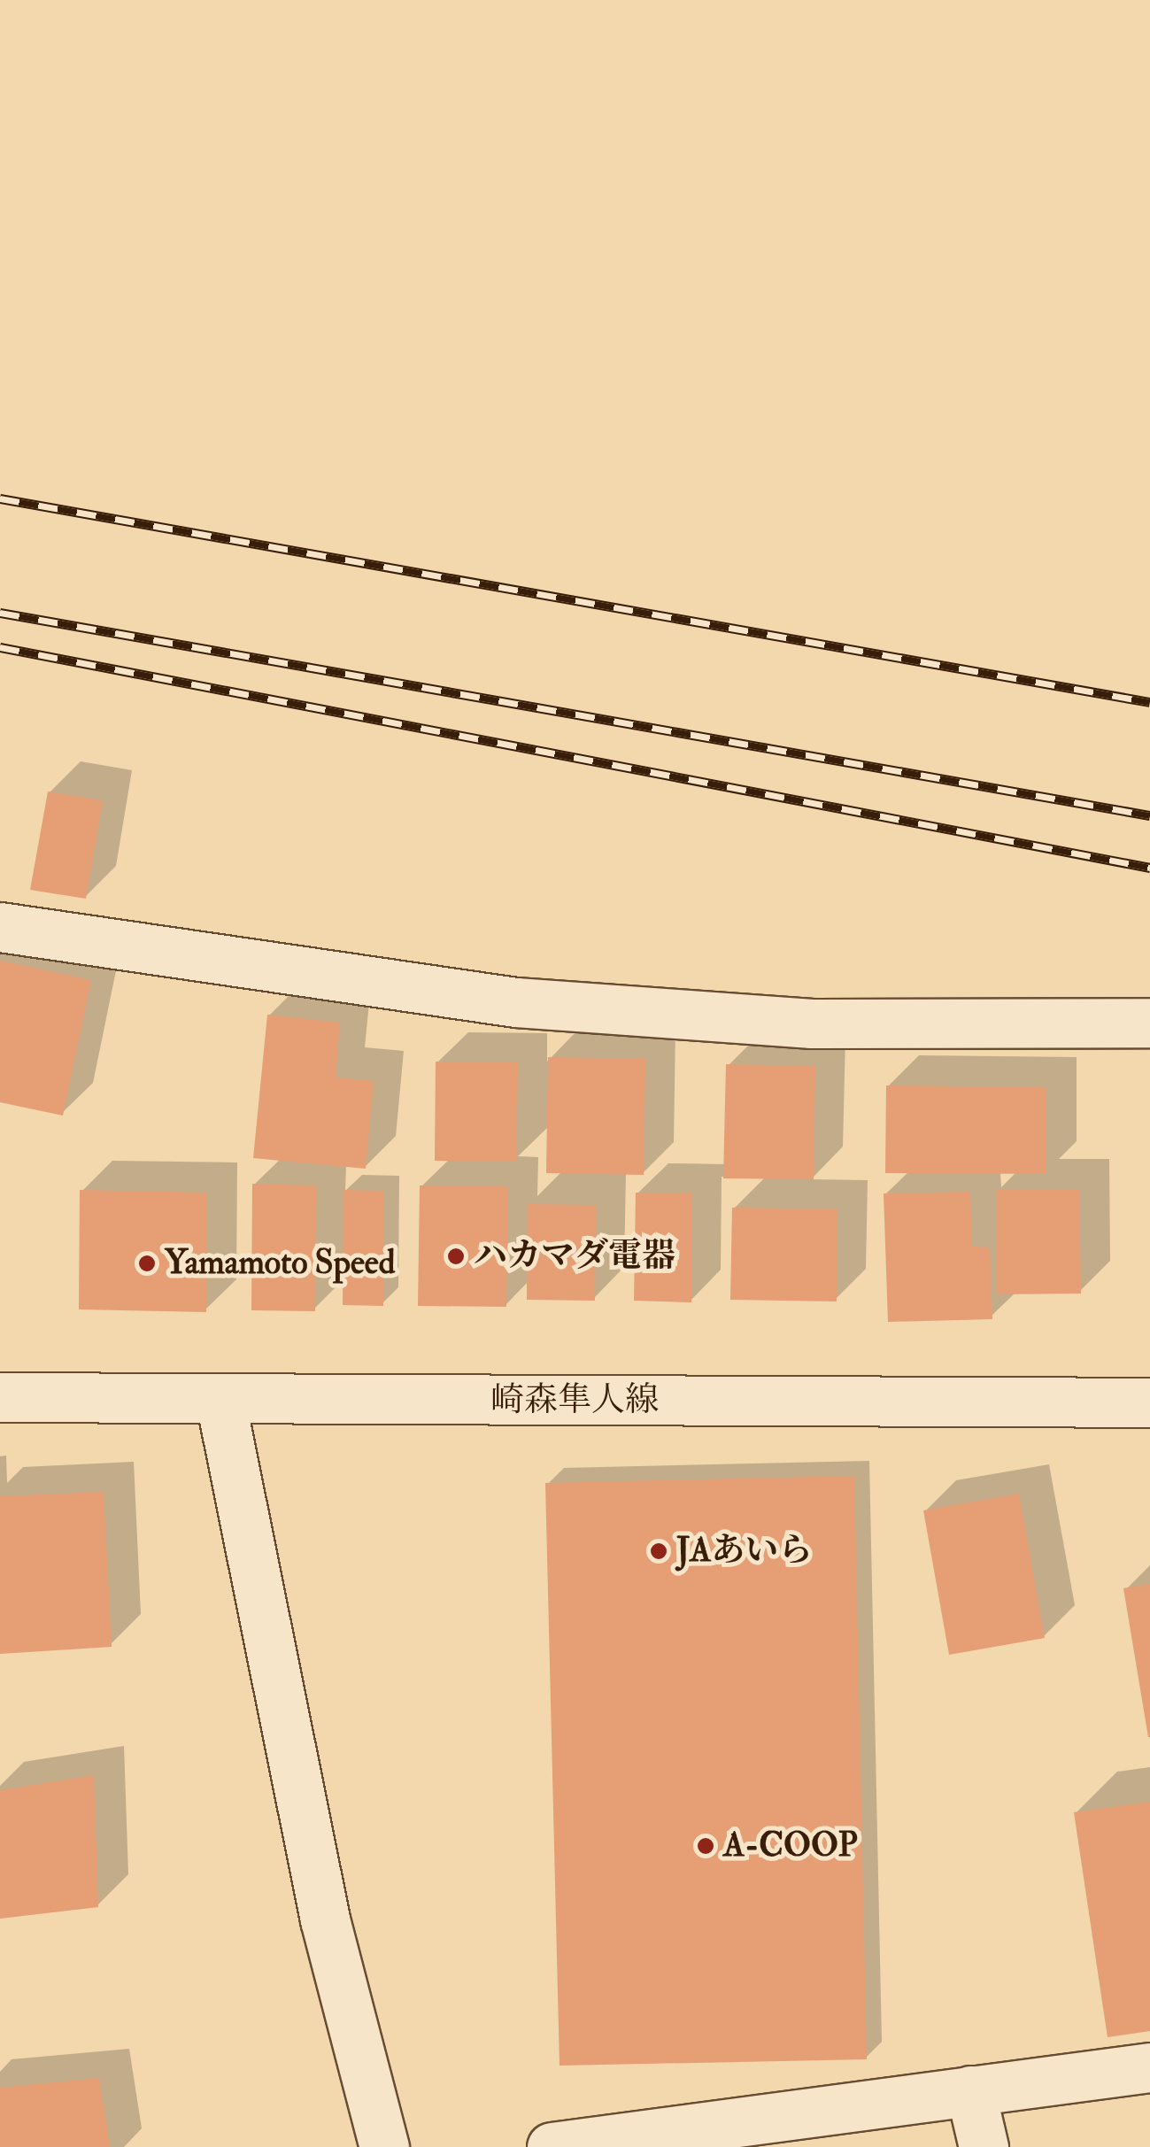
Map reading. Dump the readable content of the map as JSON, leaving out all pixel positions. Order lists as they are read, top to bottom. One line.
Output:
{"streets":{"street":["崎森隼人線"]},"places":["ハカマダ電器","Yamamoto Speed","JAあいら","A-COOP"]}
